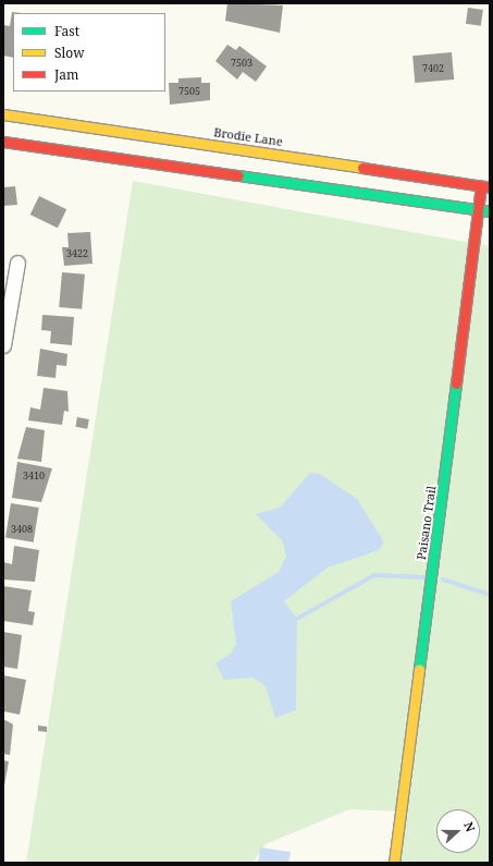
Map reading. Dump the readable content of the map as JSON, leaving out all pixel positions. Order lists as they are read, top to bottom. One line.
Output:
{"streets":{"main road":["Brodie Lane","Paisano Trail"]},"crossings":[["Brodie Lane","Paisano Trail"]],"house_numbers":["7503","7402","7505","3422","3410","3408"],"legend":["Fast","Slow","Jam"],"north":"right"}
